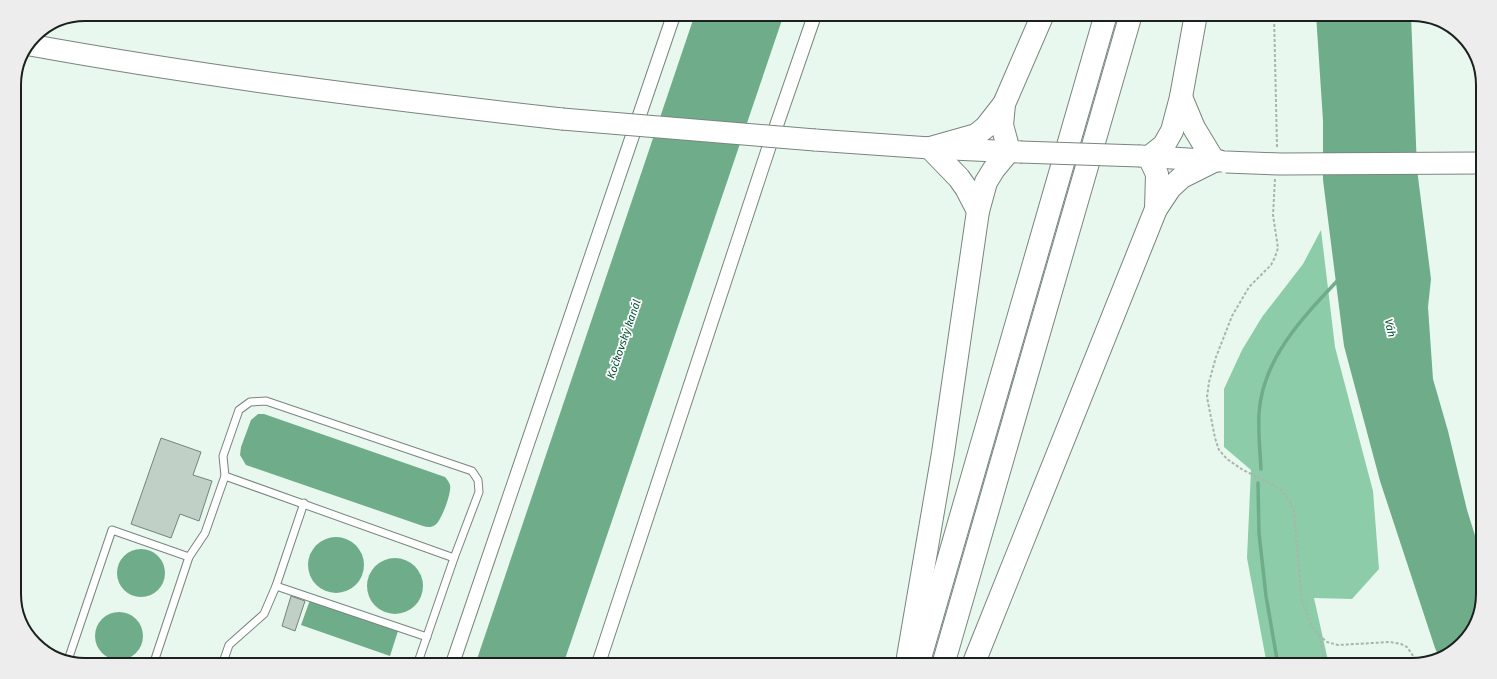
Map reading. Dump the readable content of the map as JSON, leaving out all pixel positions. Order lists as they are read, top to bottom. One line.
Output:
{"water":["Váh","Kočkovský kanál"]}
